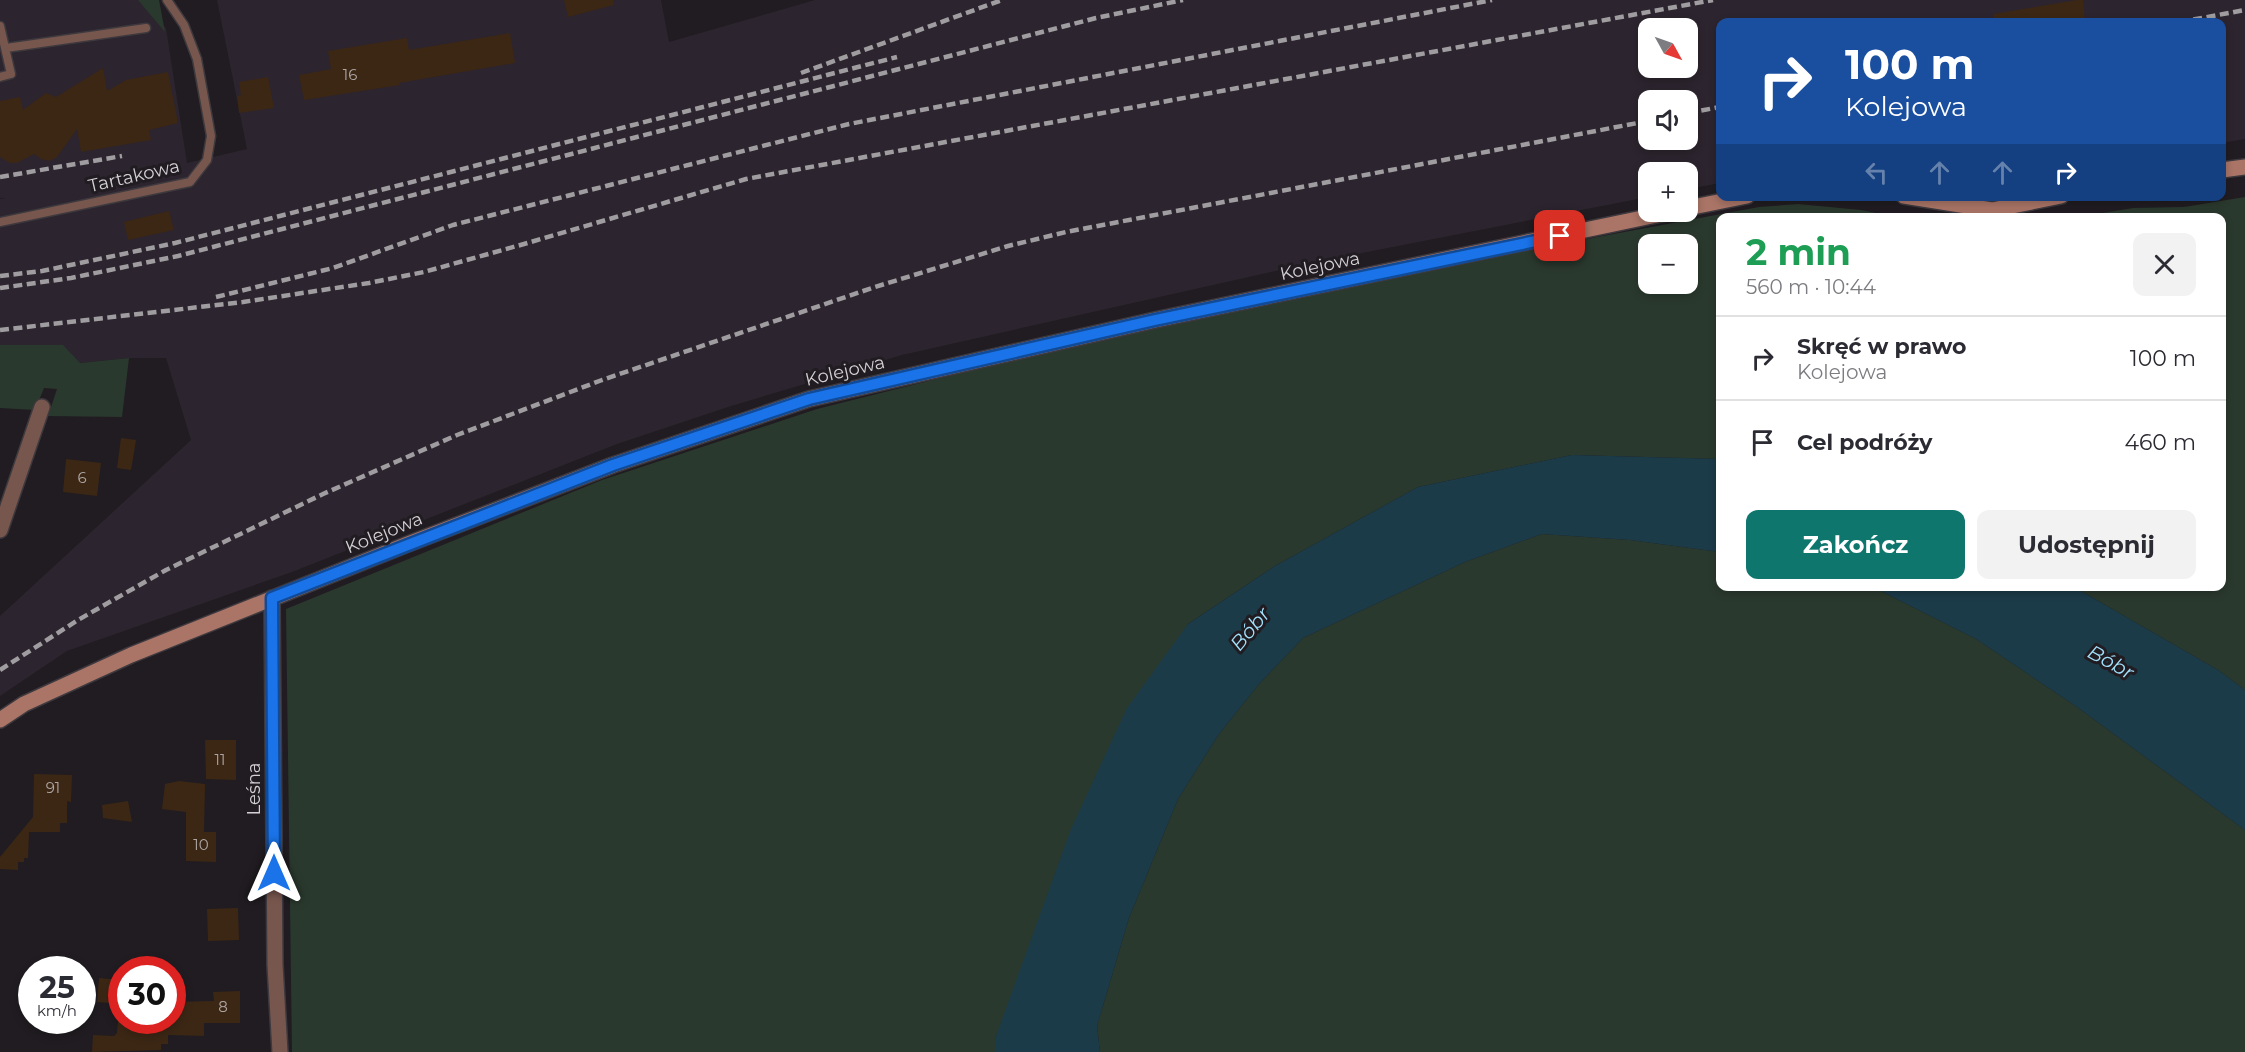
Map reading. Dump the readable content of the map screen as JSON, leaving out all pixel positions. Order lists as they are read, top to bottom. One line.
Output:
{"streets":{"street":["Kolejowa","Leśna"],"lane":["Tartakowa"]},"crossings":[["Kolejowa","Leśna"]],"water":["Bóbr"],"house_numbers":["16","6","11","91","10","8"],"north":"bottom right","page":{"map_buttons":["+","−"],"turn":["100 m","Kolejowa"],"heading":["2 min","560 m · 10:44"],"list":[{"name":"Skręć w prawo","note":"Kolejowa","value":"100 m"},{"name":"Cel podróży","value":"460 m"}],"buttons":["Zakończ","Udostępnij"],"speed":"25 km/h","limit":"30"}}
